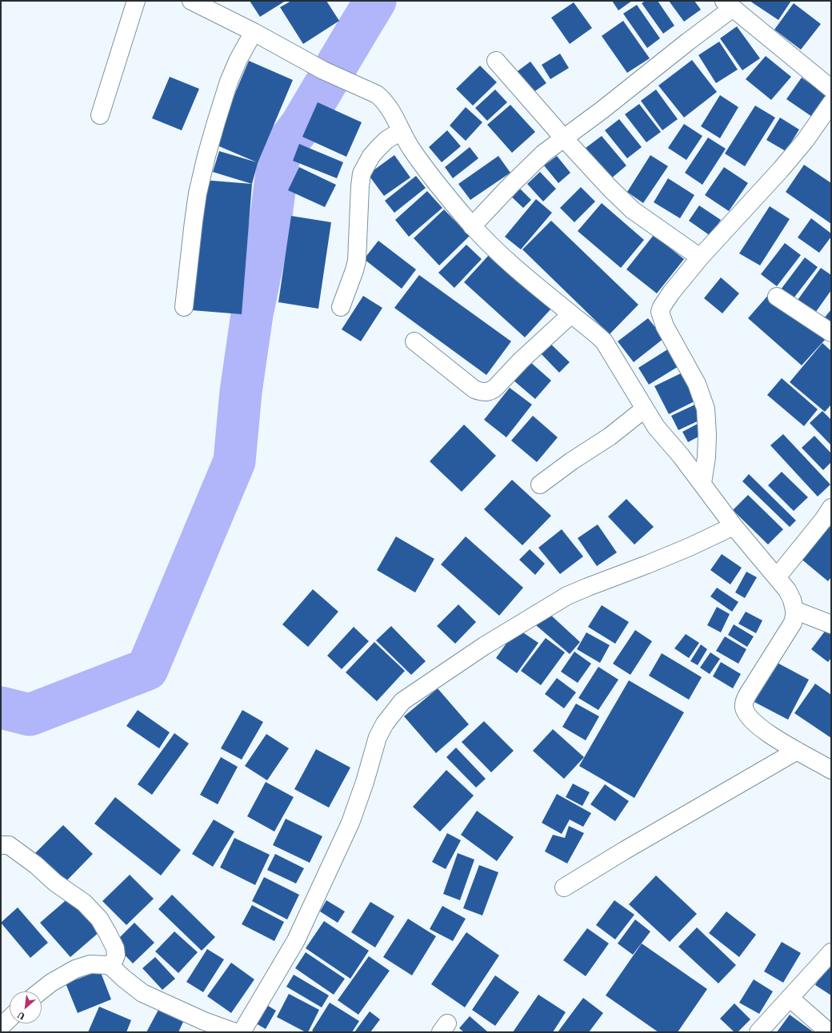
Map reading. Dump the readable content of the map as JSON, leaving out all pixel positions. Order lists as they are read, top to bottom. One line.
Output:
{"north":"bottom left"}
